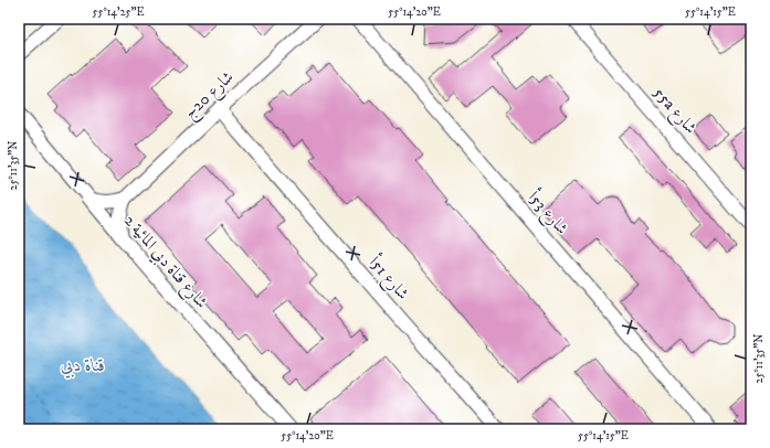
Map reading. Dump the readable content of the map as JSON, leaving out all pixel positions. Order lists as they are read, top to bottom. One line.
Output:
{"streets":{"street":["شارع 20ج","55a شارع","شارع 53أ","شارع قناة دبي المائية 2","شارع 51أ"]},"crossings":[["شارع 20ج","شارع 51أ"]],"water":["قناة دبي"],"coordinates":["55°14'25\"E","55°14'20\"E","55°14'15\"E","25°11'35\"N"]}
